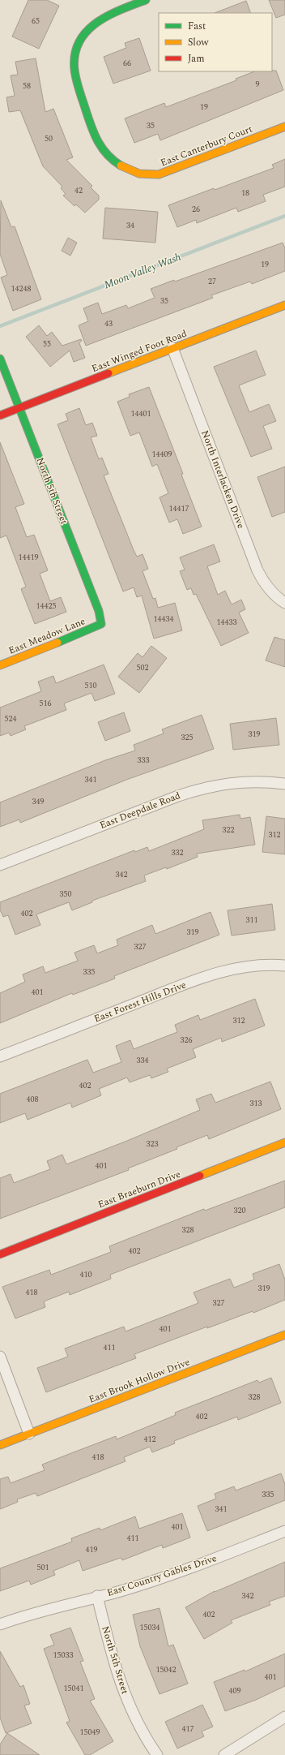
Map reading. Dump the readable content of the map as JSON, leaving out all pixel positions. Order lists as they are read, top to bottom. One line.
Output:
{"streets":{"street":["East Canterbury Court","East Winged Foot Road","North Interlacken Drive","North 5th Street","East Meadow Lane","East Deepdale Road","East Forest Hills Drive","East Braeburn Drive","East Brook Hollow Drive","East Country Gables Drive"]},"crossings":[["East Winged Foot Road","North Interlacken Drive"],["East Winged Foot Road","North 5th Street"],["North 5th Street","East Meadow Lane"],["North 5th Street","East Country Gables Drive"]],"water":["Moon Valley Wash"],"house_numbers":["65","66","9","58","19","35","50","42","18","26","34","19","27","14248","35","43","55","14401","14409","14417","14419","14425","14434","14433","502","510","516","524","319","325","333","341","349","322","312","332","342","350","402","311","319","327","335","401","312","326","334","402","408","313","323","401","320","328","402","410","319","418","327","401","411","328","402","412","418","335","341","401","411","419","501","342","402","15034","15033","15042","401","15041","409","417","15049"],"legend":["Fast","Slow","Jam"]}
